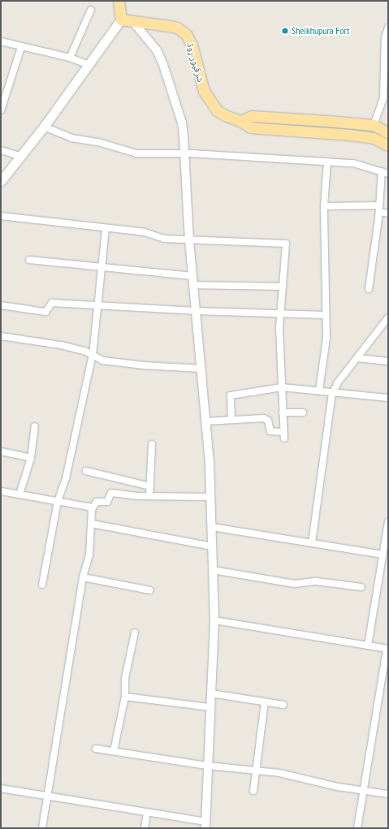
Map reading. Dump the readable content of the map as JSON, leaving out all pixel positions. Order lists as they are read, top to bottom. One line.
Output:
{"streets":{"main road":["شرقپور روڈ"]},"places":["Sheikhupura Fort"]}
